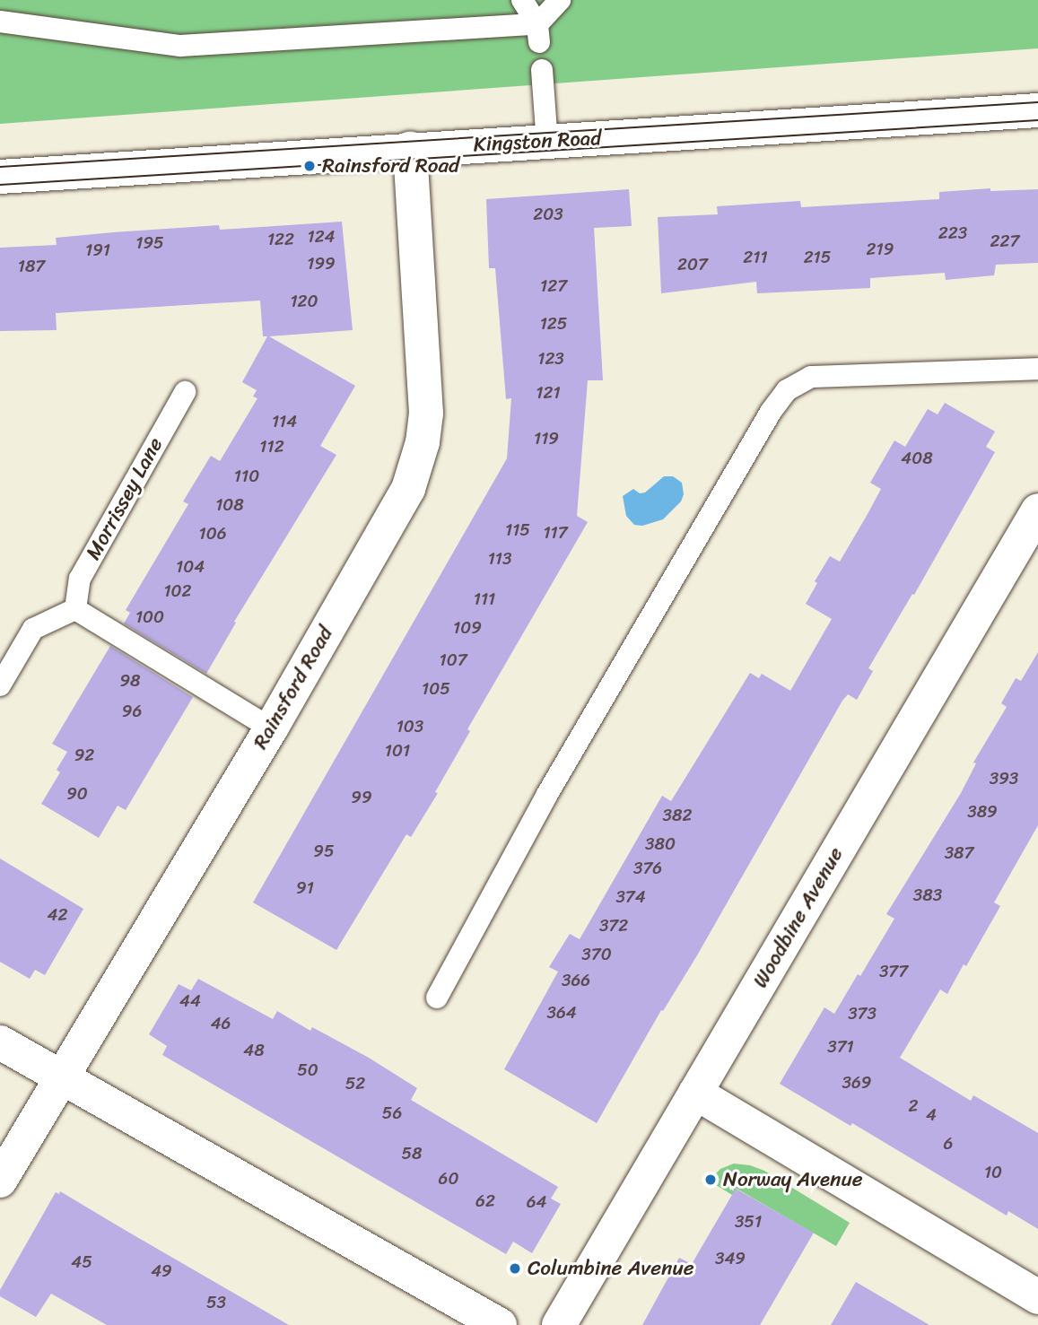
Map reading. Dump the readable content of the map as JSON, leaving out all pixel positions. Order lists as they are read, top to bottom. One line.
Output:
{"streets":{"street":["Kingston Road","Rainsford Road","Woodbine Avenue"],"lane":["Morrissey Lane"]},"crossings":[["Kingston Road","Rainsford Road"]],"places":["Rainsford Road","Norway Avenue","Columbine Avenue"],"house_numbers":["203","223","124","122","227","195","219","191","211","215","199","207","187","127","120","125","123","121","114","119","112","408","110","108","115","117","106","113","104","102","111","100","109","107","98","105","96","103","101","92","393","90","99","389","382","380","95","387","376","91","383","374","42","372","370","377","366","44","364","373","46","371","48","50","369","52","2","56","4","6","58","10","60","62","64","351","349","45","49","53"]}
